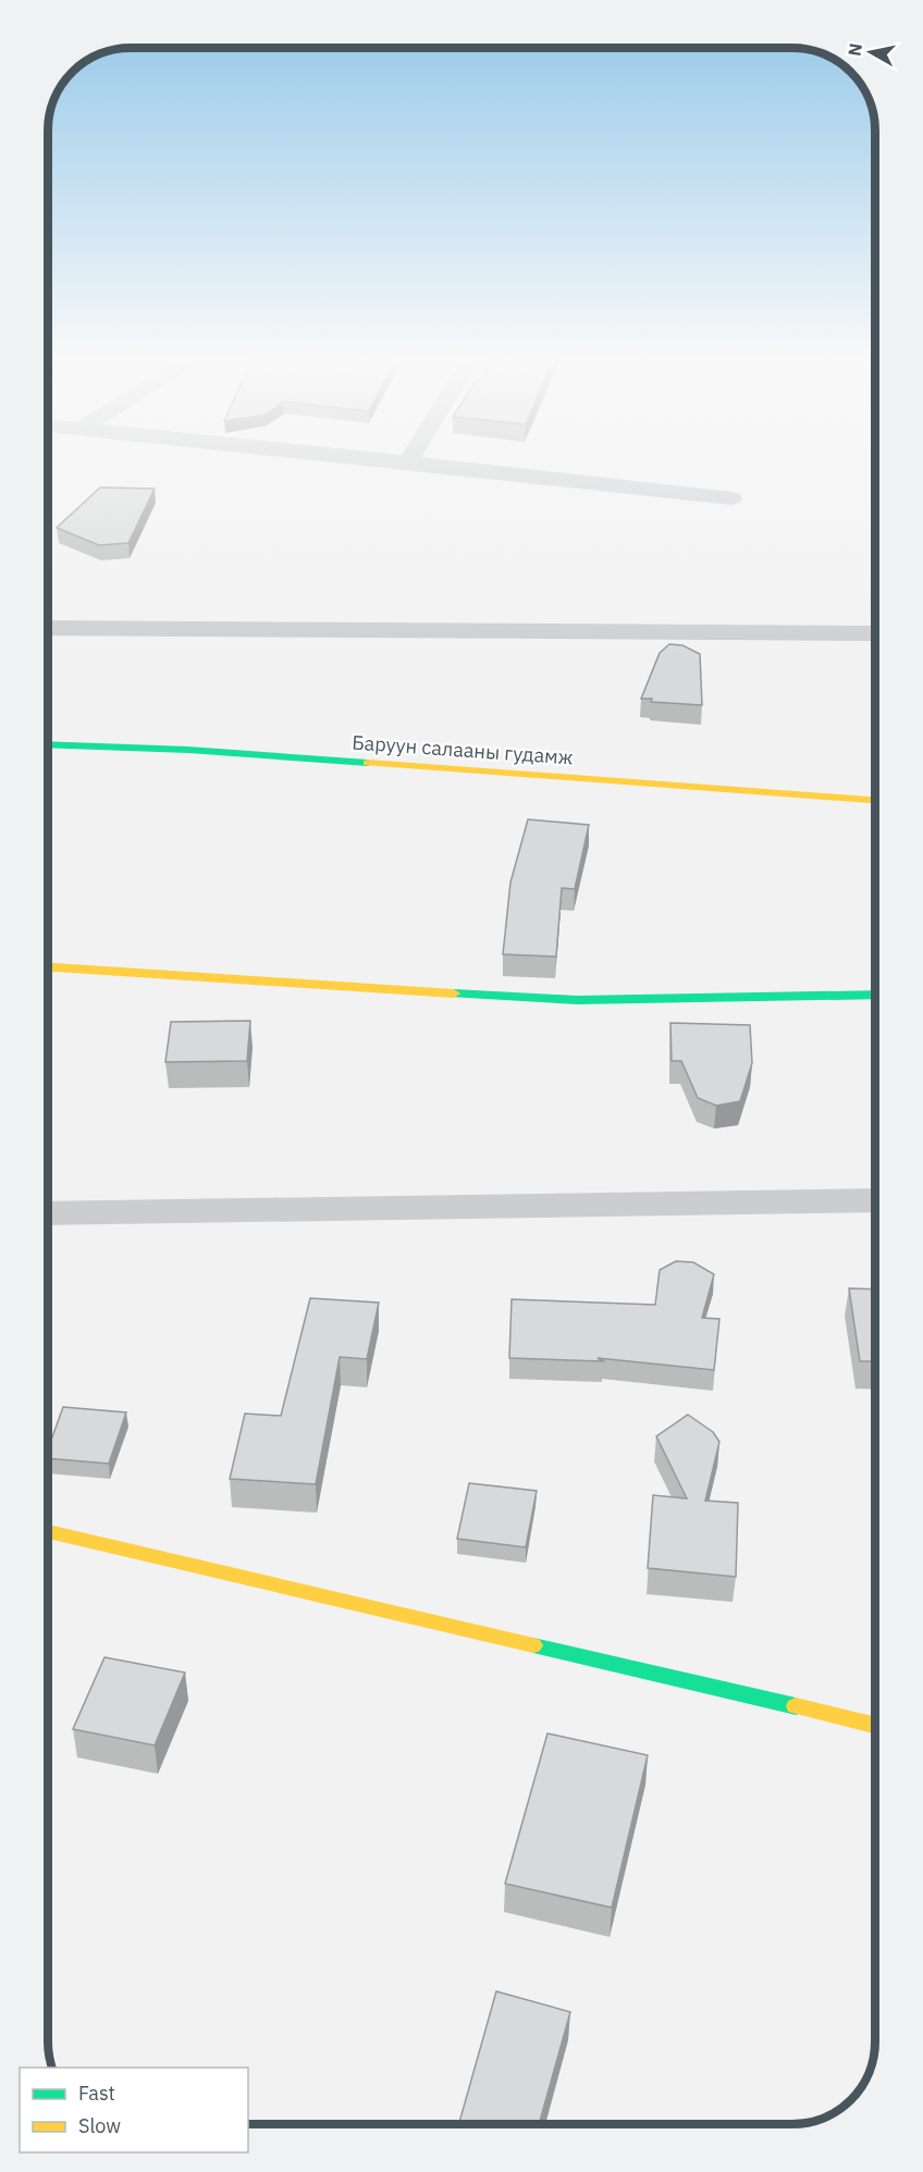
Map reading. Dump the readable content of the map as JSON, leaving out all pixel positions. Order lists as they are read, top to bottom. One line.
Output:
{"streets":{"street":["Баруун салааны гудамж"]},"legend":["Fast","Slow"],"north":"left"}
